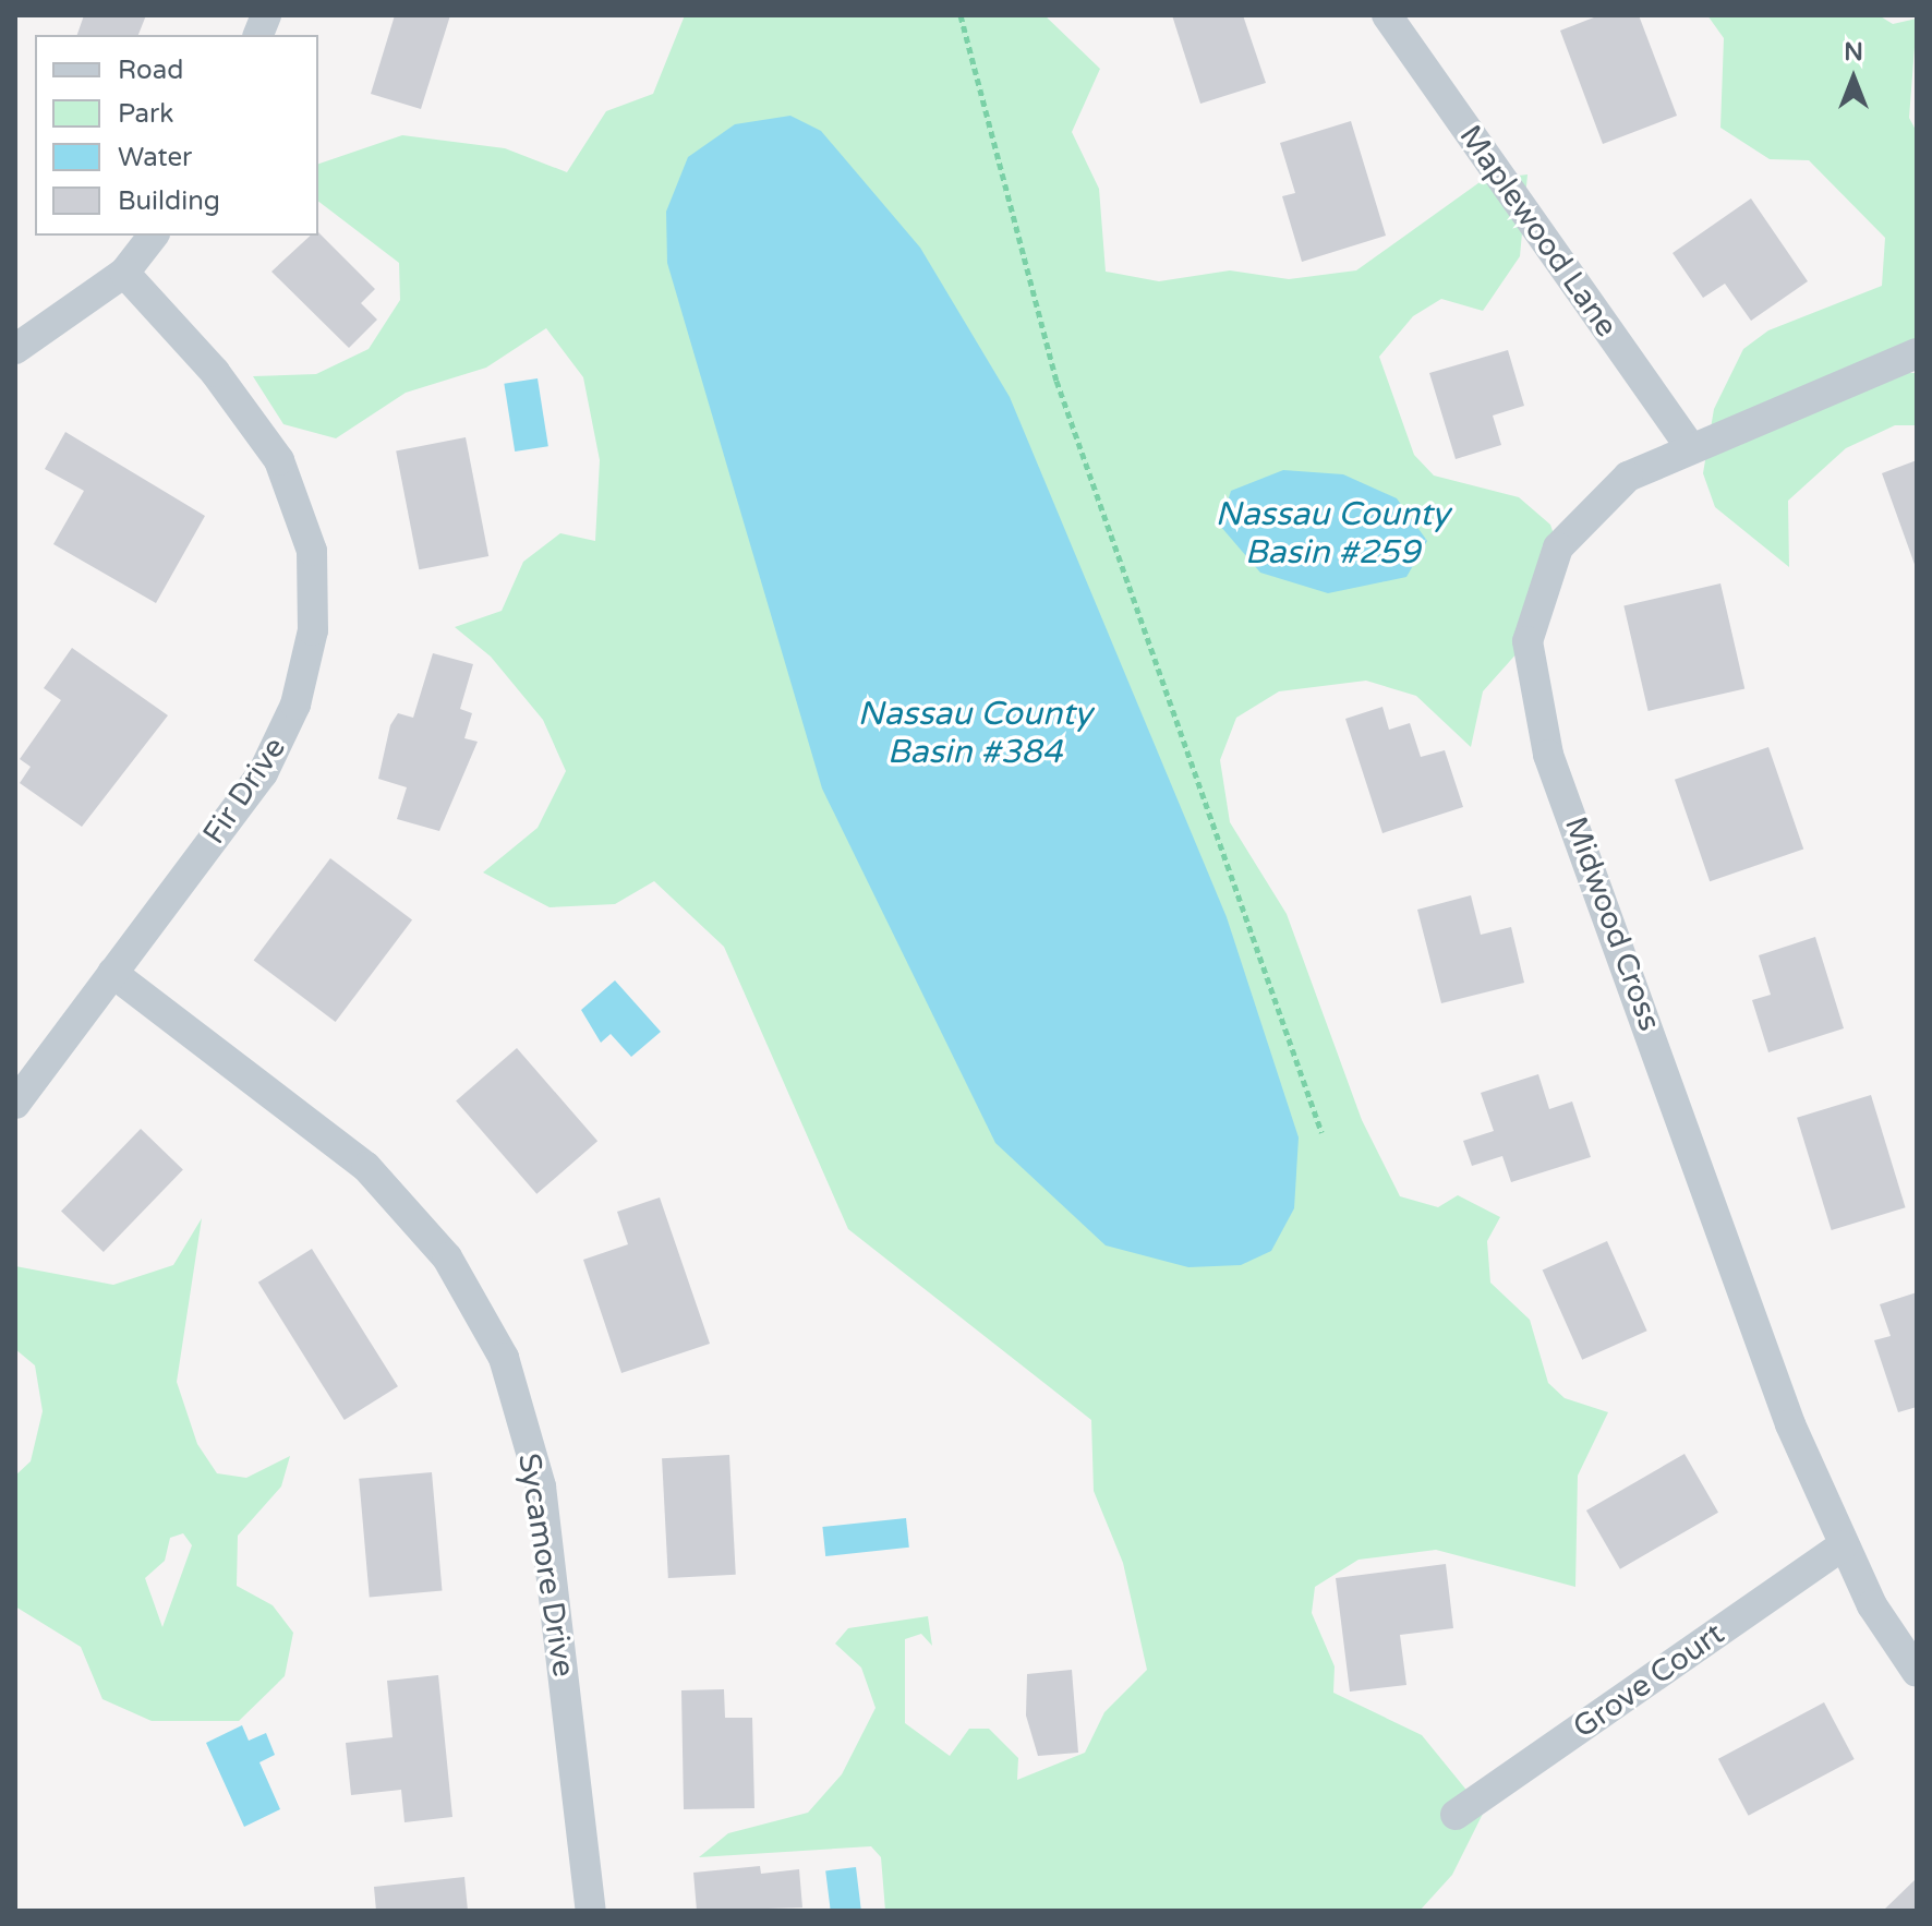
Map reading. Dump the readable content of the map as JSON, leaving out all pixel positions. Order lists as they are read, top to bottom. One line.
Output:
{"streets":{"street":["Maplewood Lane","Fir Drive","Midwood Cross","Sycamore Drive","Grove Court"]},"crossings":[["Maplewood Lane","Midwood Cross"],["Fir Drive","Sycamore Drive"],["Midwood Cross","Grove Court"]],"water":["Nassau County Basin #259","Nassau County Basin #384"],"legend":["Road","Park","Water","Building"],"north":"top"}
